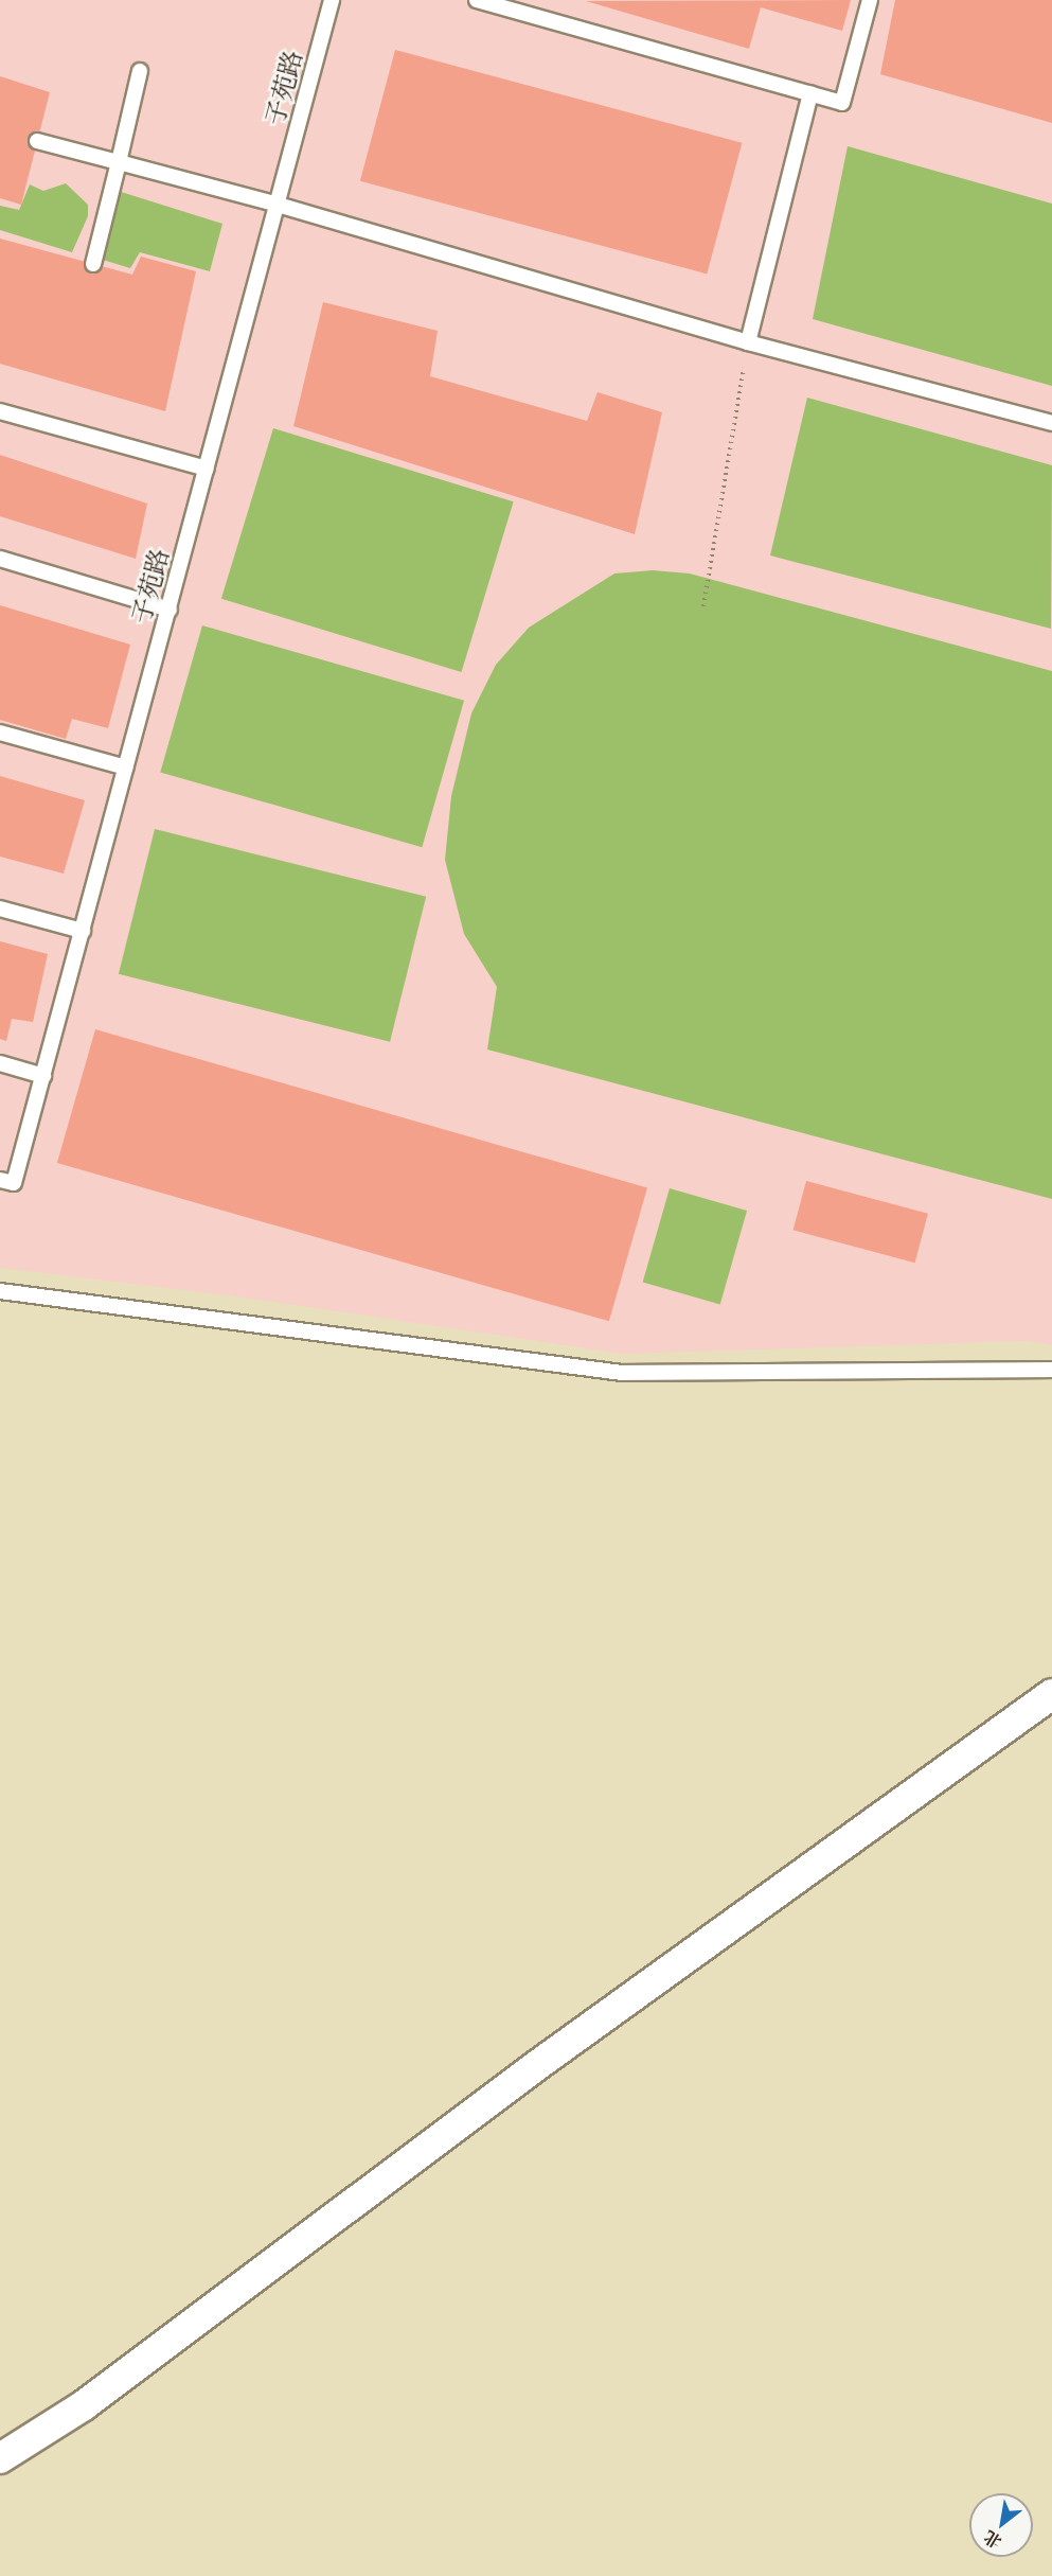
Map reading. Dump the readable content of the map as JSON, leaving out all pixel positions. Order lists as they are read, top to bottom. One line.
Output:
{"streets":{"lane":["子苑路"]},"north":"bottom left"}
